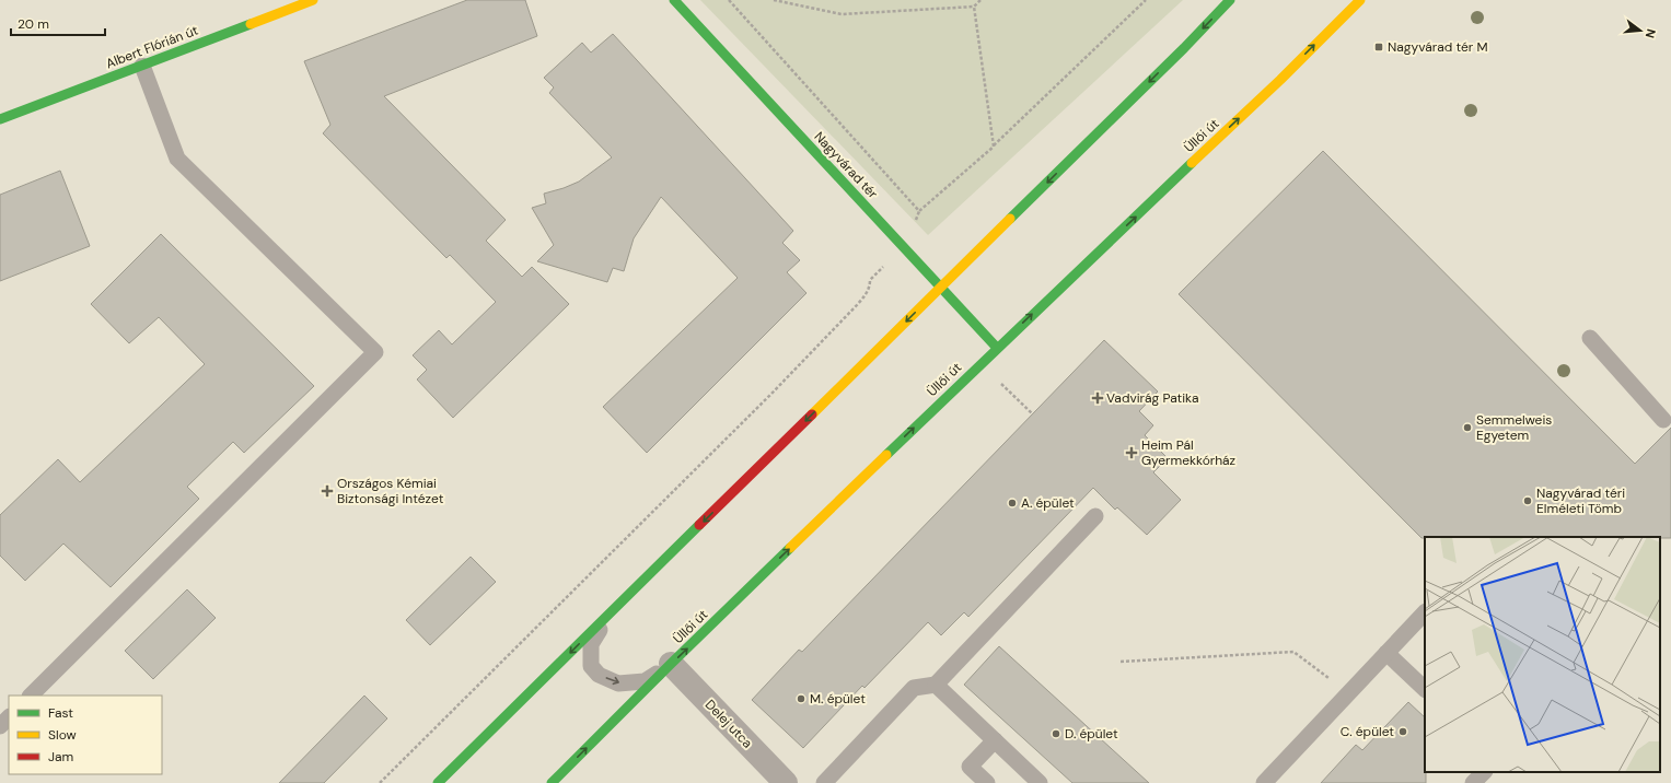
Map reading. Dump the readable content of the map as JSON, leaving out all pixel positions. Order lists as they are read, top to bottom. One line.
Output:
{"streets":{"main road":["Albert Flórián út","Üllői út","Nagyvárad tér"],"street":["Delej utca"]},"crossings":[["Üllői út","Nagyvárad tér"],["Üllői út","Delej utca"]],"places":{"transit":["Nagyvárad tér M"],"health":["Vadvirág Patika","Heim Pál Gyermekkórház","Országos Kémiai Biztonsági Intézet"],"other":["Semmelweis Egyetem","Nagyvárad téri Elméleti Tömb","A. épület","M. épület","C. épület","D. épület"]},"legend":["Fast","Slow","Jam"],"scale_bar":"20 m","north":"right"}
